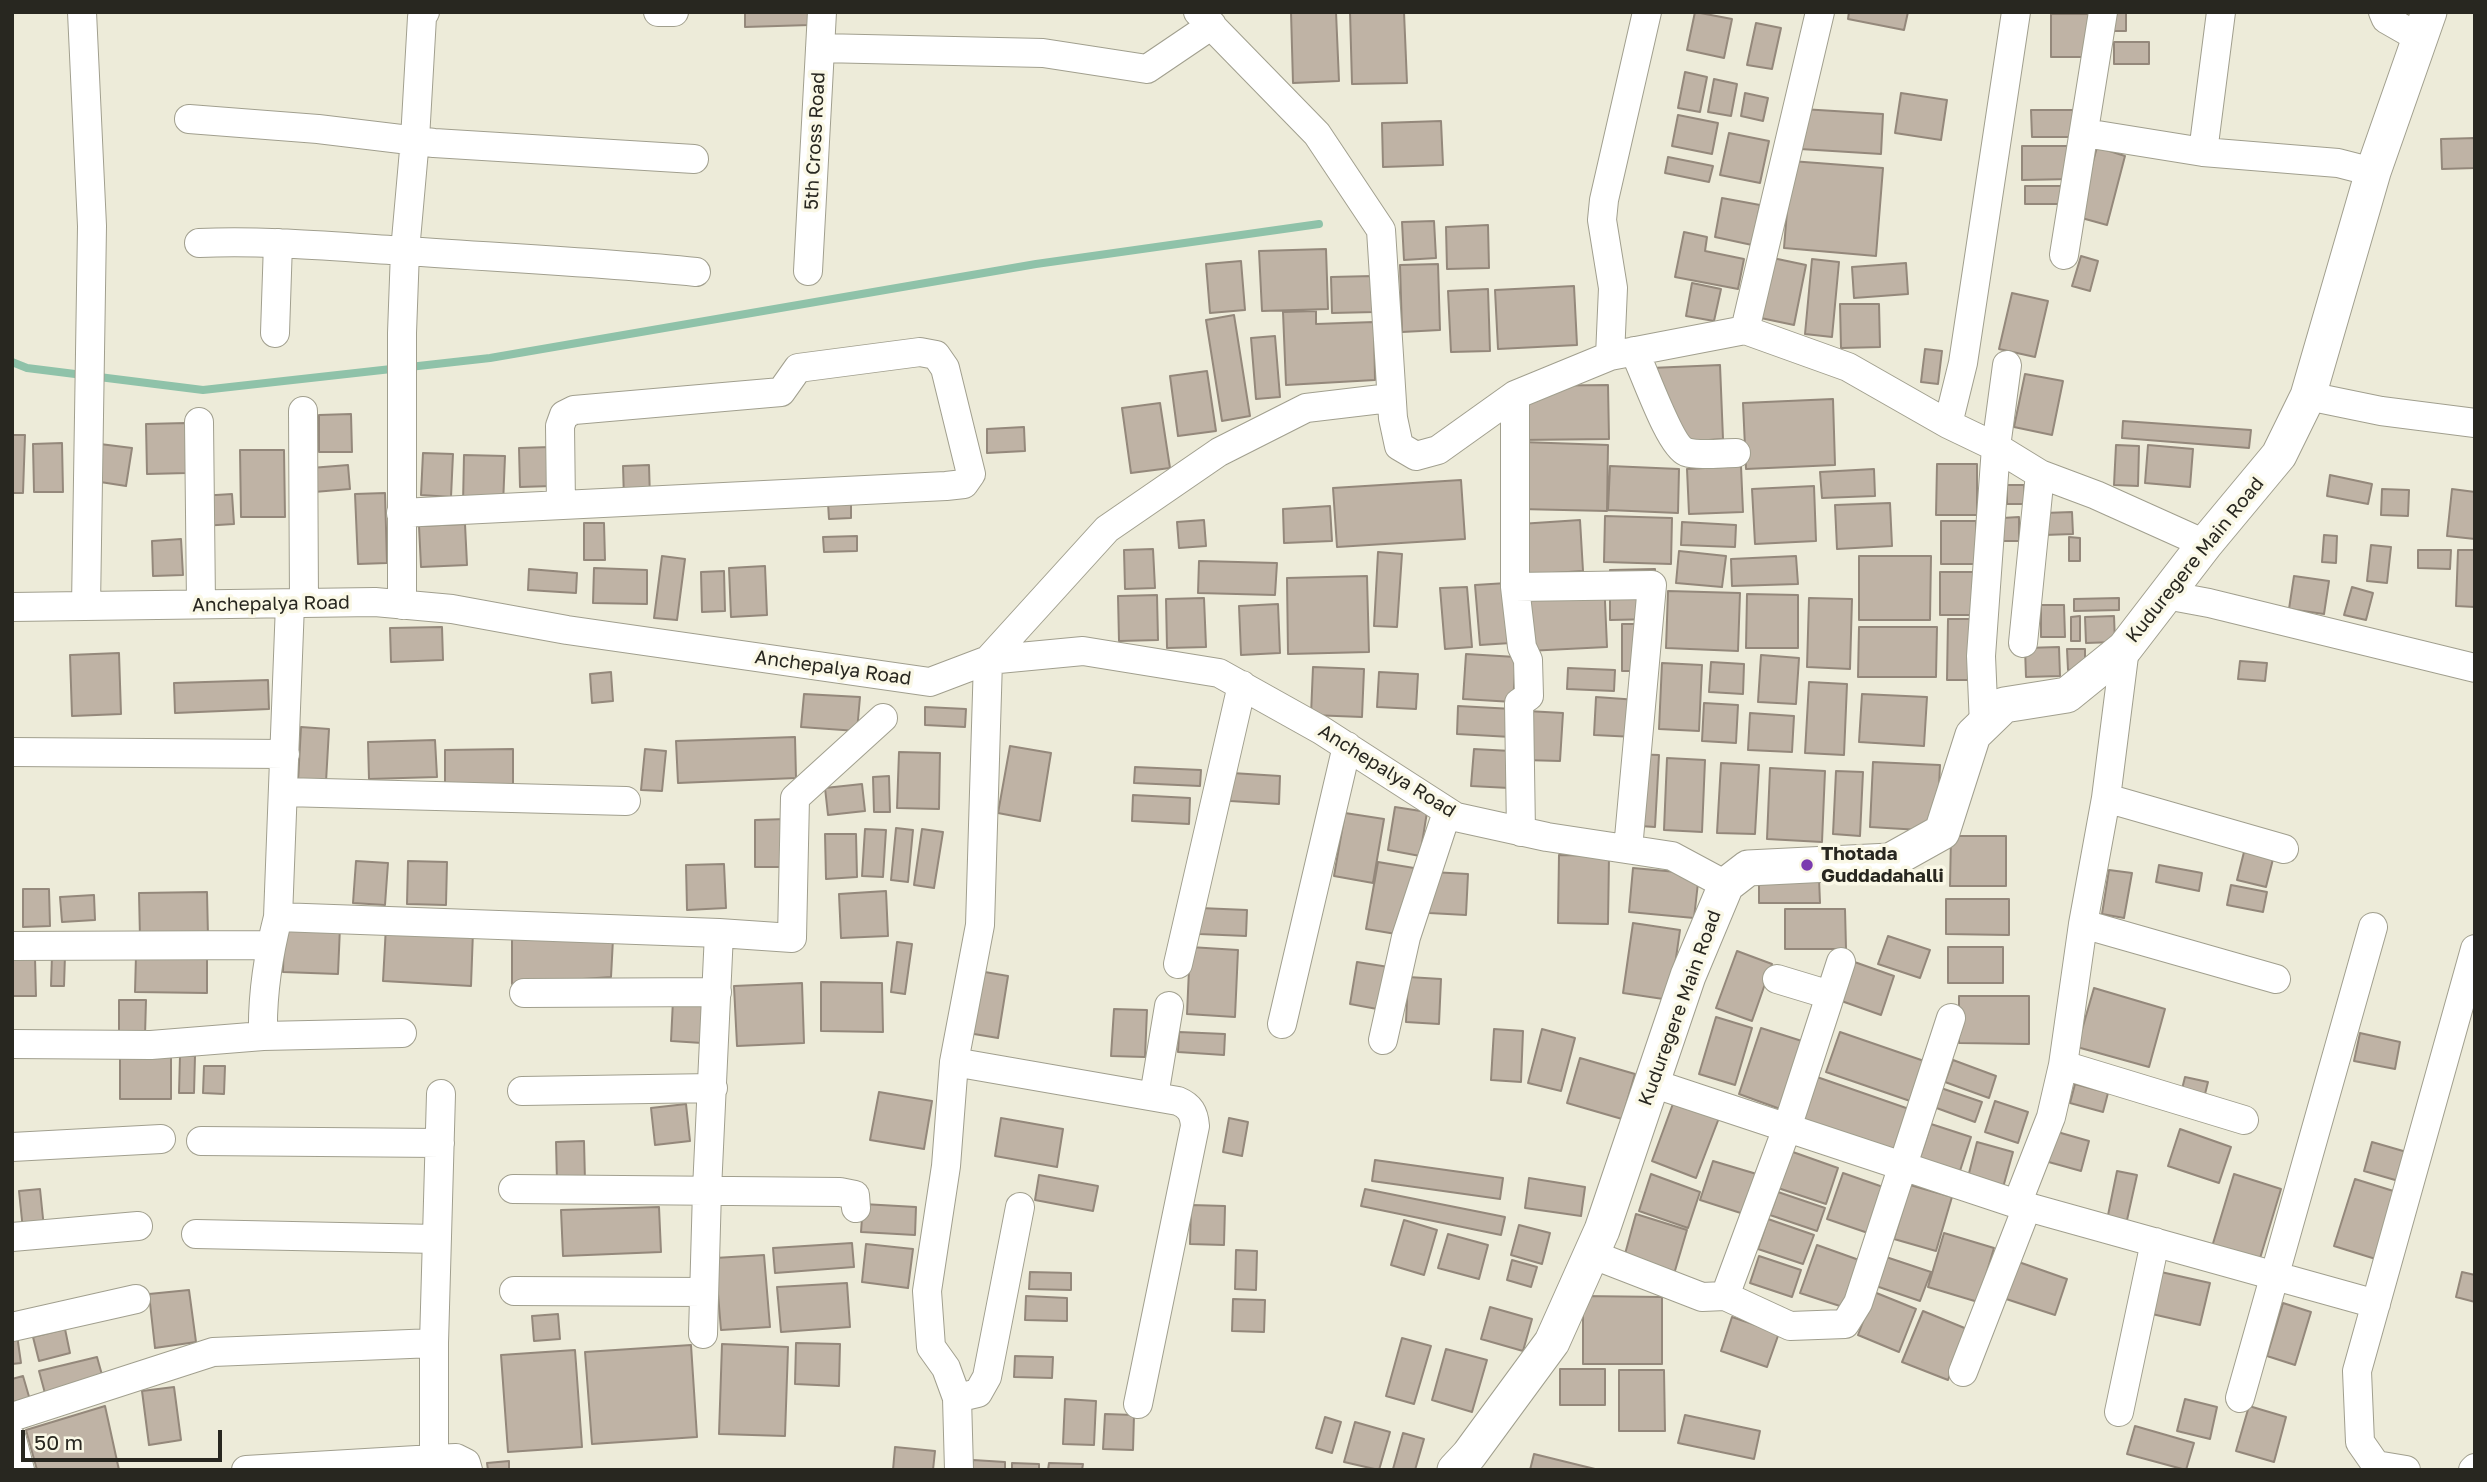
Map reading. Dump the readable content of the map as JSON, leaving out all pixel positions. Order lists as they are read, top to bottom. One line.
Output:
{"streets":{"street":["5th Cross Road","Kuduregere Main Road","Anchepalya Road"]},"crossings":[["Kuduregere Main Road","Anchepalya Road"]],"places":["Thotada Guddadahalli"],"scale_bar":"50 m"}
